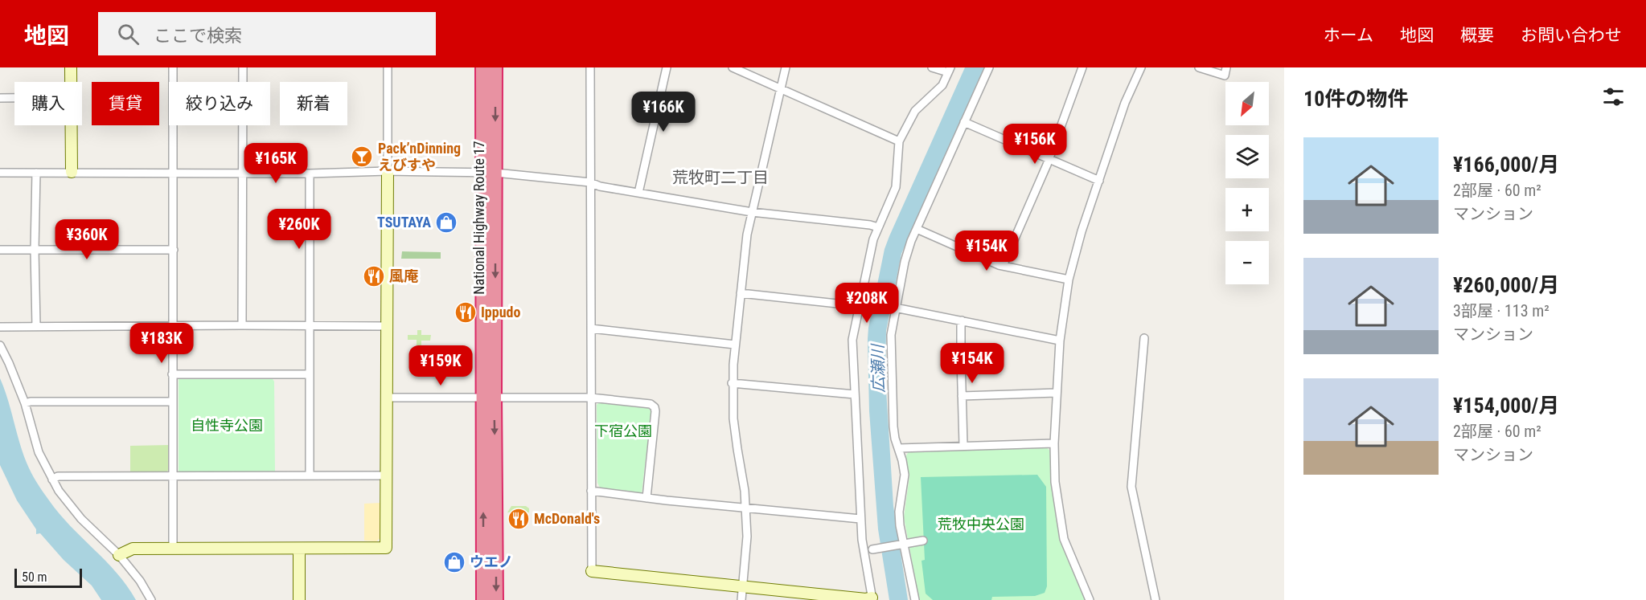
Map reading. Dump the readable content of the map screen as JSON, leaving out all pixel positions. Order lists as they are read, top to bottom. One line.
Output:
{"streets":{"highway":["National Highway Route 17"]},"districts":["荒牧町二丁目"],"water":["広瀬川"],"parks":["自性寺公園","下宿公園","荒牧中央公園"],"places":{"bar":["Pack’nDinning えびすや"],"shop":["TSUTAYA","ウエノ"],"restaurant":["風庵","Ippudo","McDonald's"]},"scale_bar":"50 m","north":"bottom left","page":{"header":"地図","search":"ここで検索","nav":["ホーム","地図","概要","お問い合わせ"],"heading":"10件の物件","map_buttons":["+","−"],"chip":["購入","賃貸","絞り込み","新着"],"price":["¥166K","¥156K","¥165K","¥260K","¥360K","¥154K","¥208K","¥183K","¥154K","¥159K"],"list":[{"name":"¥166,000/月","note":"2部屋 · 60 m² · マンション"},{"name":"¥260,000/月","note":"3部屋 · 113 m² · マンション"},{"name":"¥154,000/月","note":"2部屋 · 60 m² · マンション"}],"scale":"50 m"}}
